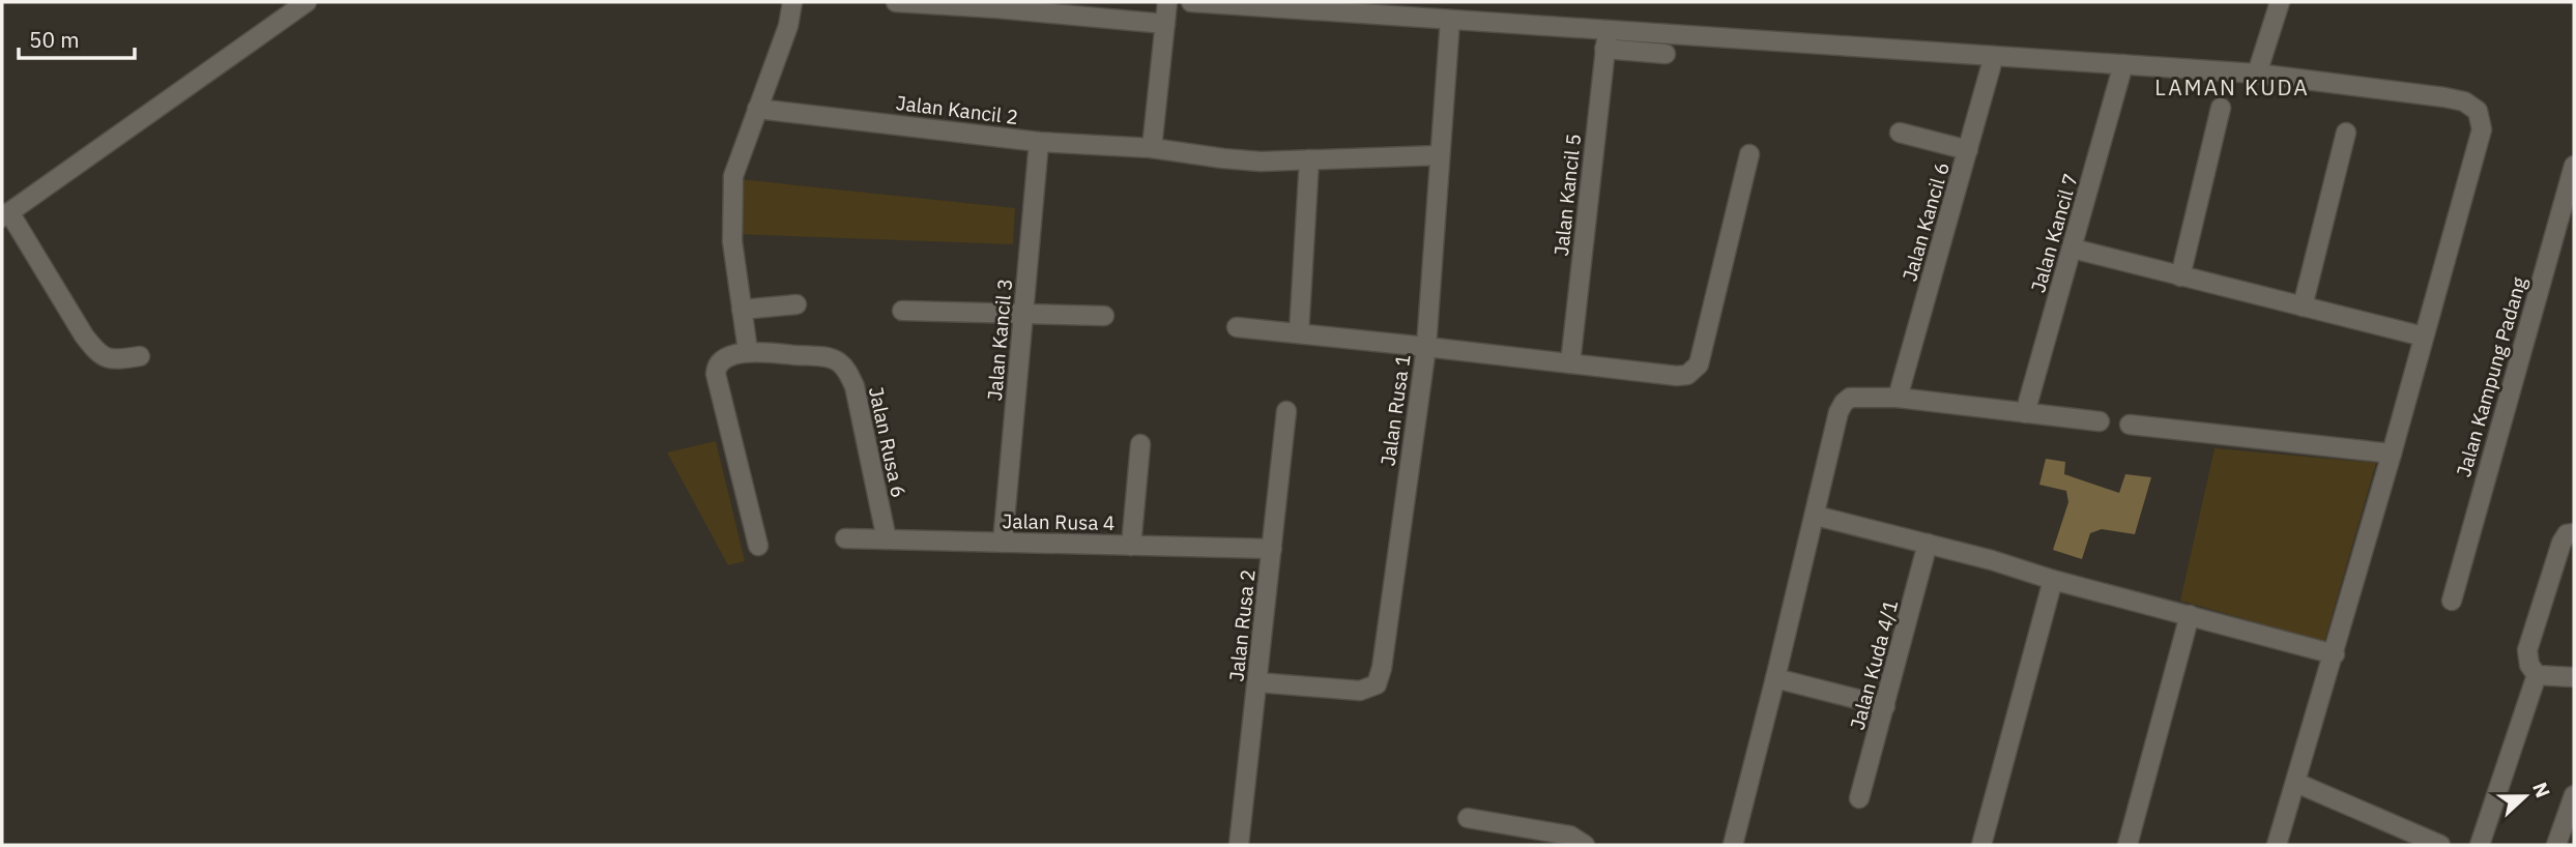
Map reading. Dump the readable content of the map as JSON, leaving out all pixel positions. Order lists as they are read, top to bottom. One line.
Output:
{"streets":{"street":["Jalan Kancil 2","Jalan Kancil 5","Jalan Kancil 6","Jalan Kancil 7","Jalan Kancil 3","Jalan Kampung Padang","Jalan Rusa 1","Jalan Rusa 6","Jalan Rusa 4","Jalan Rusa 2","Jalan Kuda 4/1"]},"crossings":[["Jalan Kancil 2","Jalan Kancil 3"],["Jalan Kancil 2","Jalan Rusa 1"],["Jalan Kancil 3","Jalan Rusa 4"],["Jalan Rusa 1","Jalan Rusa 2"],["Jalan Rusa 6","Jalan Rusa 4"],["Jalan Rusa 4","Jalan Rusa 2"]],"districts":["LAMAN KUDA"],"scale_bar":"50 m","north":"right"}
